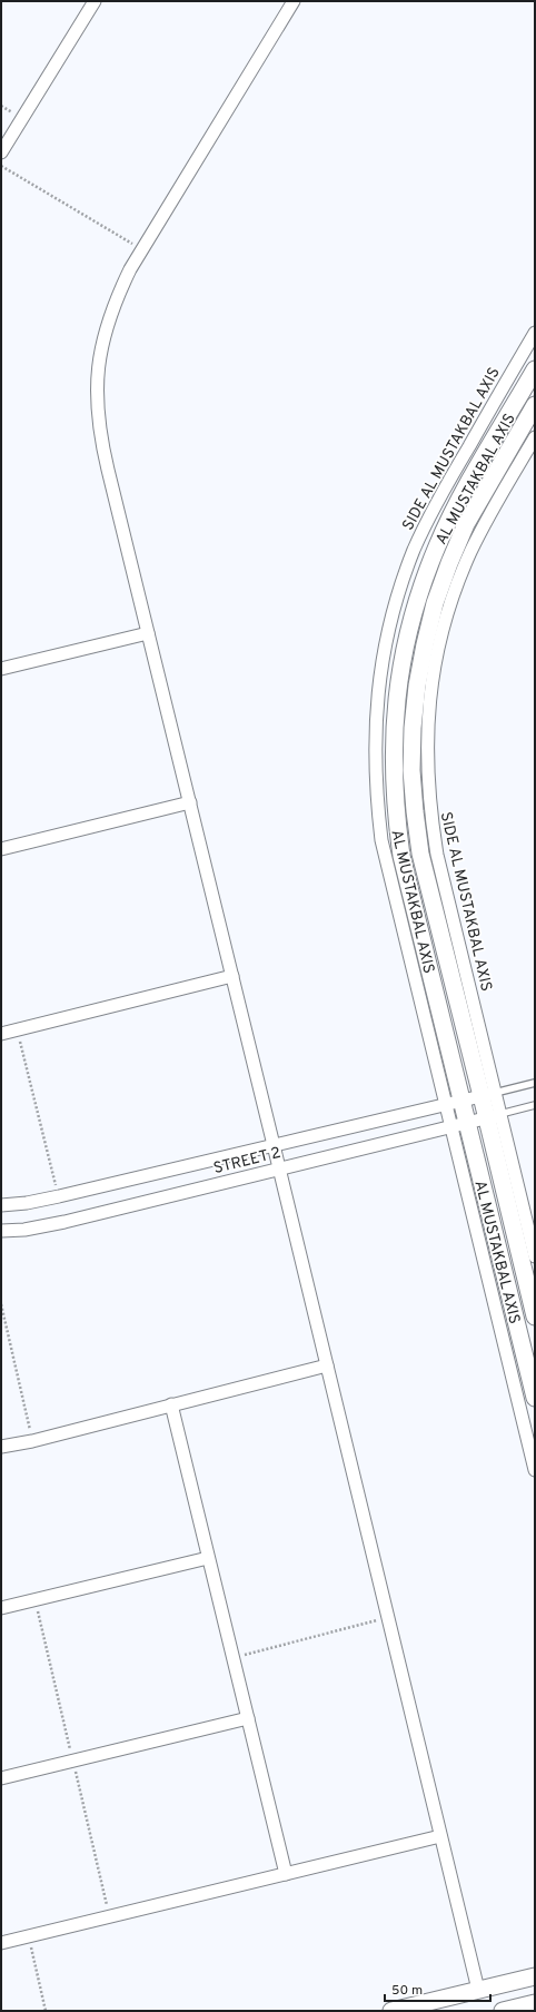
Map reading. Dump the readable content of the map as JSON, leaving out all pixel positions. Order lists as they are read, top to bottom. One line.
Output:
{"streets":{"street":["SIDE AL MUSTAKBAL AXIS","AL MUSTAKBAL AXIS","STREET 2"]},"crossings":[["SIDE AL MUSTAKBAL AXIS","AL MUSTAKBAL AXIS"],["SIDE AL MUSTAKBAL AXIS","STREET 2"],["AL MUSTAKBAL AXIS","STREET 2"]],"scale_bar":"50 m"}
